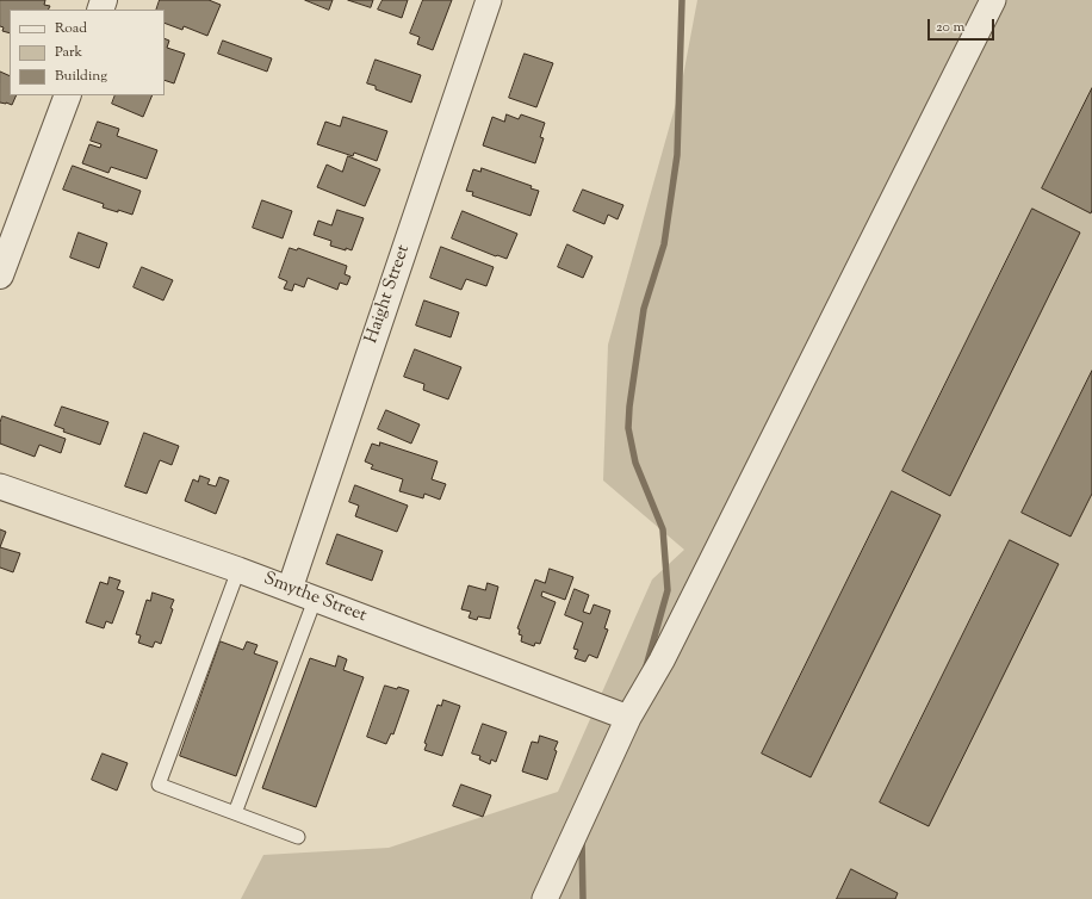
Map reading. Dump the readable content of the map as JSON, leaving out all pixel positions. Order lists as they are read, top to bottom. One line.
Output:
{"streets":{"street":["Haight Street","Smythe Street"]},"crossings":[["Haight Street","Smythe Street"]],"legend":["Road","Park","Building"],"scale_bar":"20 m"}
